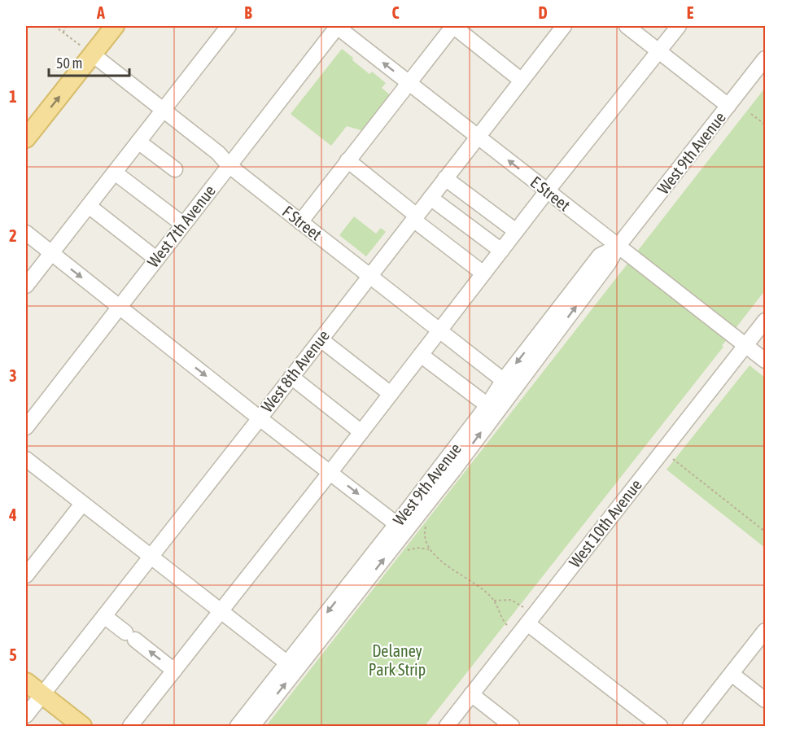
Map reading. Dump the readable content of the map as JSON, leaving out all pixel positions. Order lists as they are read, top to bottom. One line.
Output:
{"streets":{"street":["West 9th Avenue","E Street","F Street","West 7th Avenue","West 8th Avenue","West 10th Avenue"]},"crossings":[["West 9th Avenue","E Street"],["West 9th Avenue","F Street"],["E Street","West 7th Avenue"],["E Street","West 8th Avenue"],["E Street","West 10th Avenue"],["F Street","West 7th Avenue"],["F Street","West 8th Avenue"]],"parks":["Delaney Park Strip"],"scale_bar":"50 m","grid":{"columns":["A","B","C","D","E"],"rows":["1","2","3","4","5"]}}
